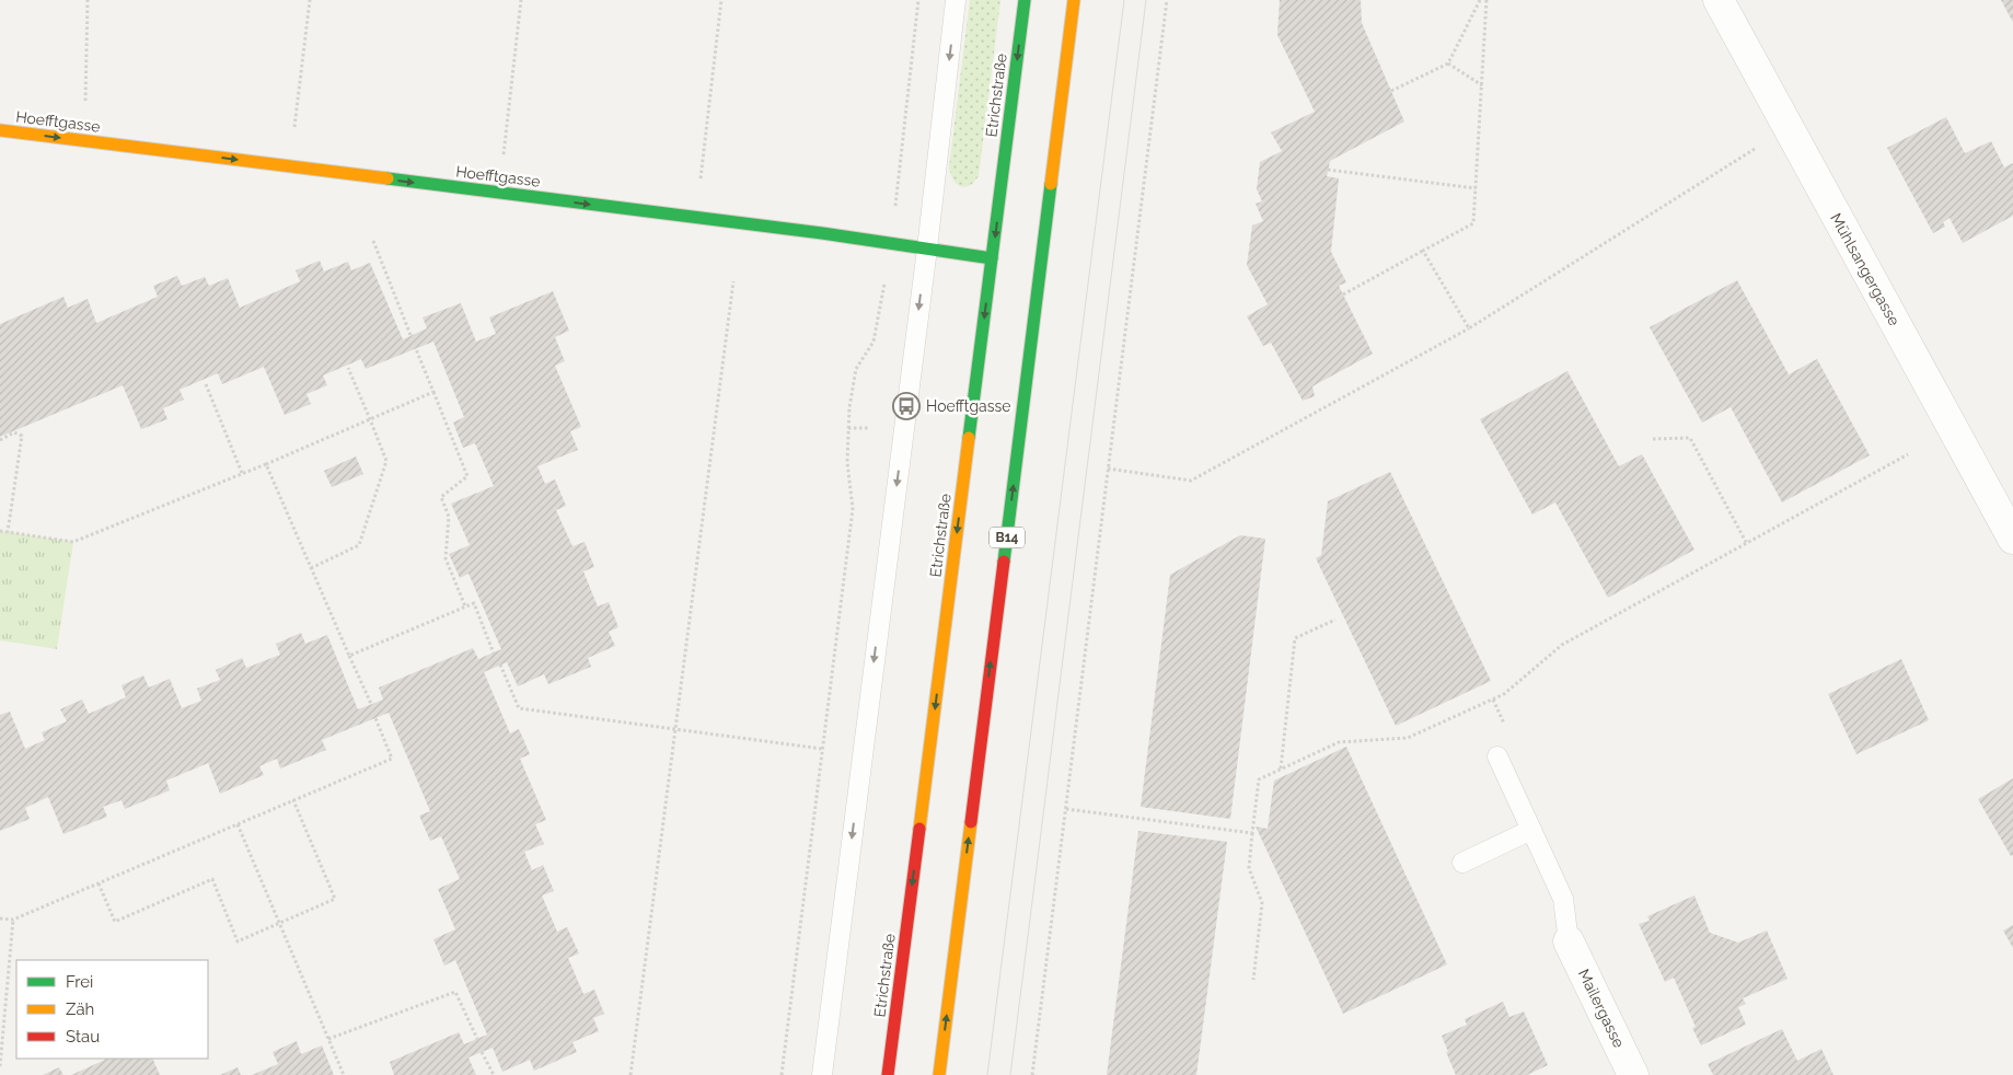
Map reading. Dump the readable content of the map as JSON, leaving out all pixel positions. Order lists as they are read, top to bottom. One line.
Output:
{"streets":{"main road":["Etrichstraße","Hoefftgasse","B14"],"street":["Mühlsangergasse","Mailergasse"]},"crossings":[["Etrichstraße","Hoefftgasse"]],"one_way":["Hoefftgasse"],"places":{"bus stop":["Hoefftgasse"]},"legend":["Frei","Zäh","Stau"]}
